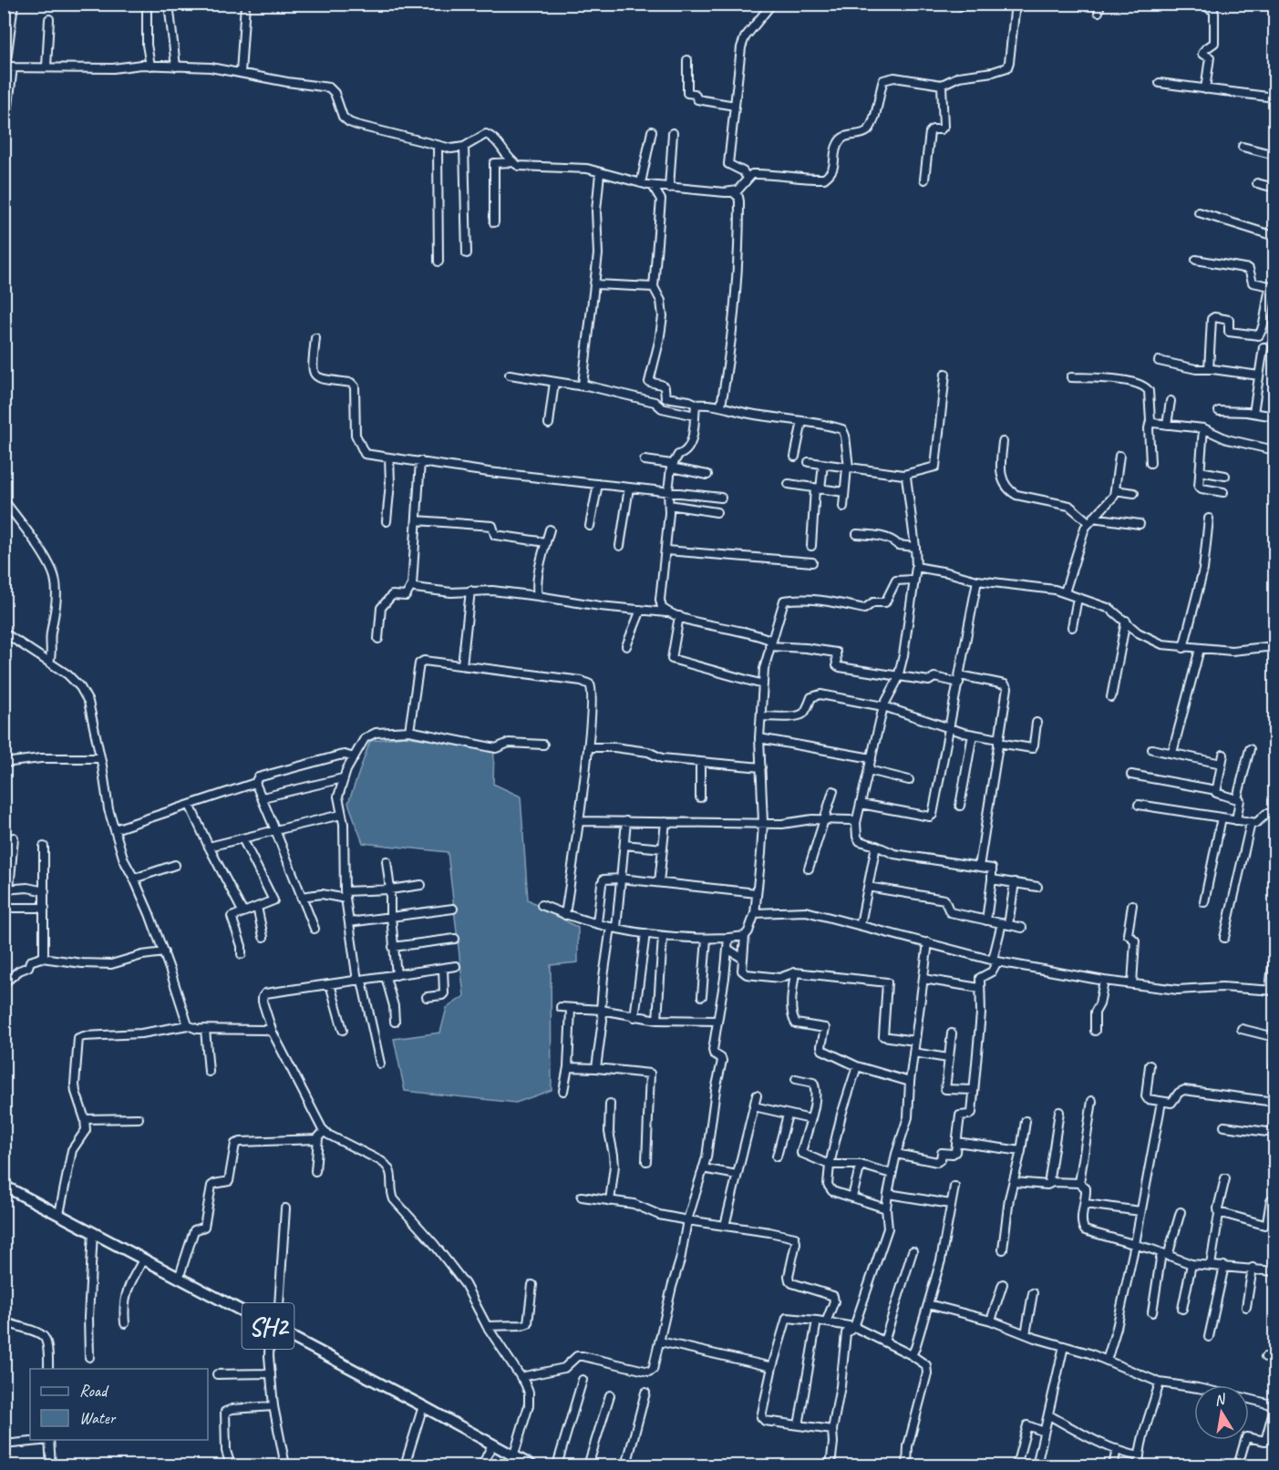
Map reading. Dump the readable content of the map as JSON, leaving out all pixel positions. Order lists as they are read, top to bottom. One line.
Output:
{"streets":{"main road":["SH2"]},"legend":["Road","Water"],"north":"top"}
